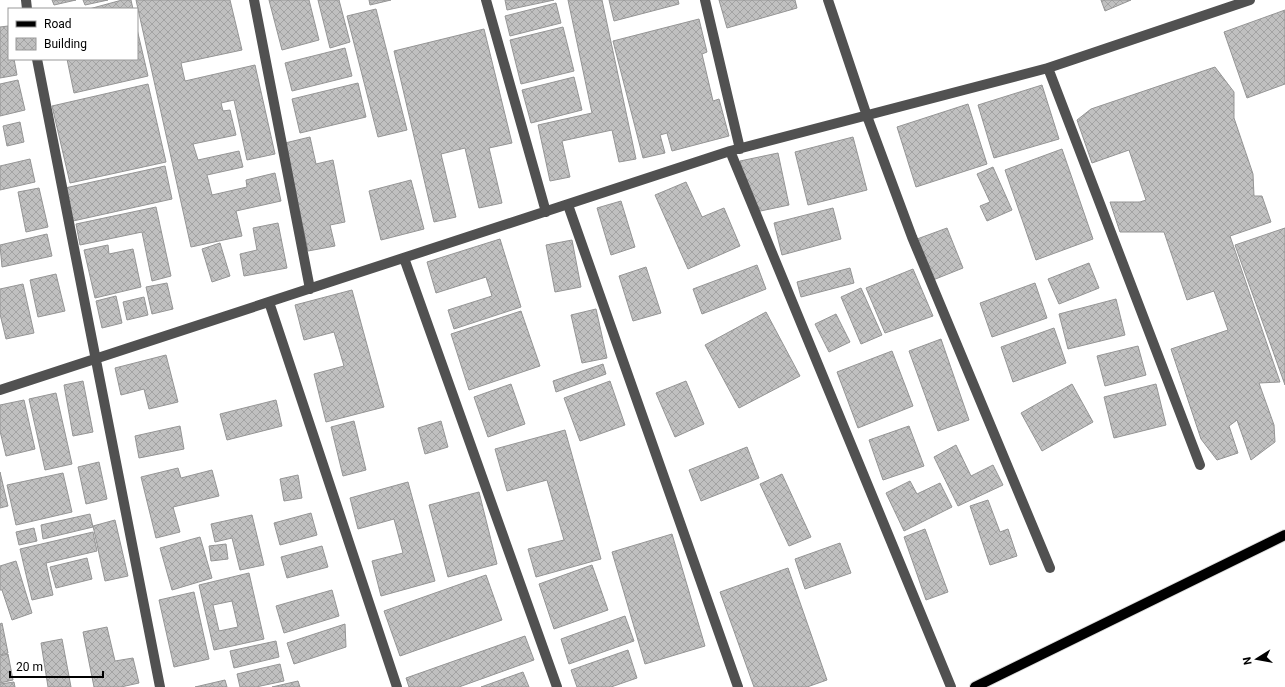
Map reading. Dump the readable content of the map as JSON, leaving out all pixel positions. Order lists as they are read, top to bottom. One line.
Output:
{"legend":["Road","Building"],"scale_bar":"20 m","north":"left"}
